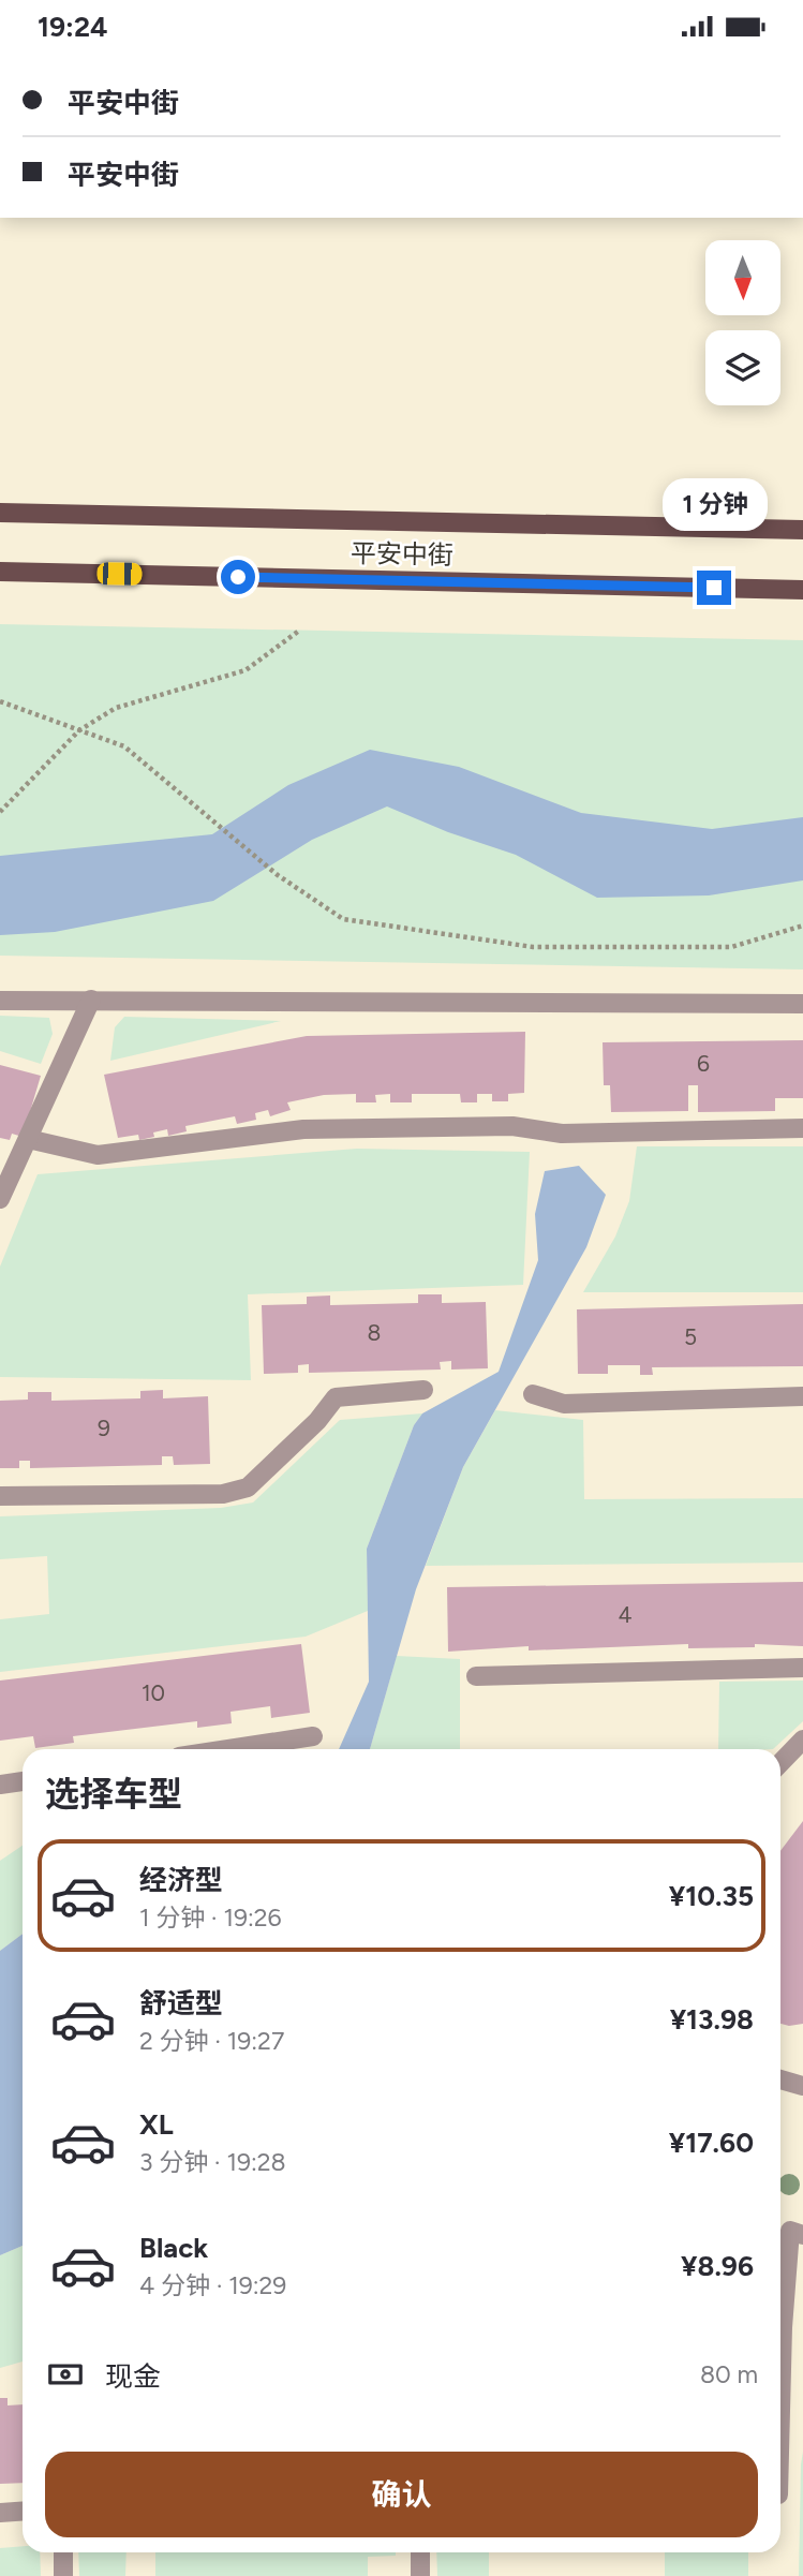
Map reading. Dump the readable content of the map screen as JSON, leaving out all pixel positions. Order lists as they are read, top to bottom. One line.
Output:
{"streets":{"main road":["平安中街"]},"house_numbers":["6","8","5","9","4","10"],"north":"bottom","page":{"status":"19:24","banner":["平安中街","平安中街"],"bubble":"1 分钟","heading":"选择车型","list":[{"name":"经济型","note":"1 分钟 · 19:26","value":"¥10.35"},{"name":"舒适型","note":"2 分钟 · 19:27","value":"¥13.98"},{"name":"XL","note":"3 分钟 · 19:28","value":"¥17.60"},{"name":"Black","note":"4 分钟 · 19:29","value":"¥8.96"}],"pay":["现金","80 m"],"buttons":"确认"}}
